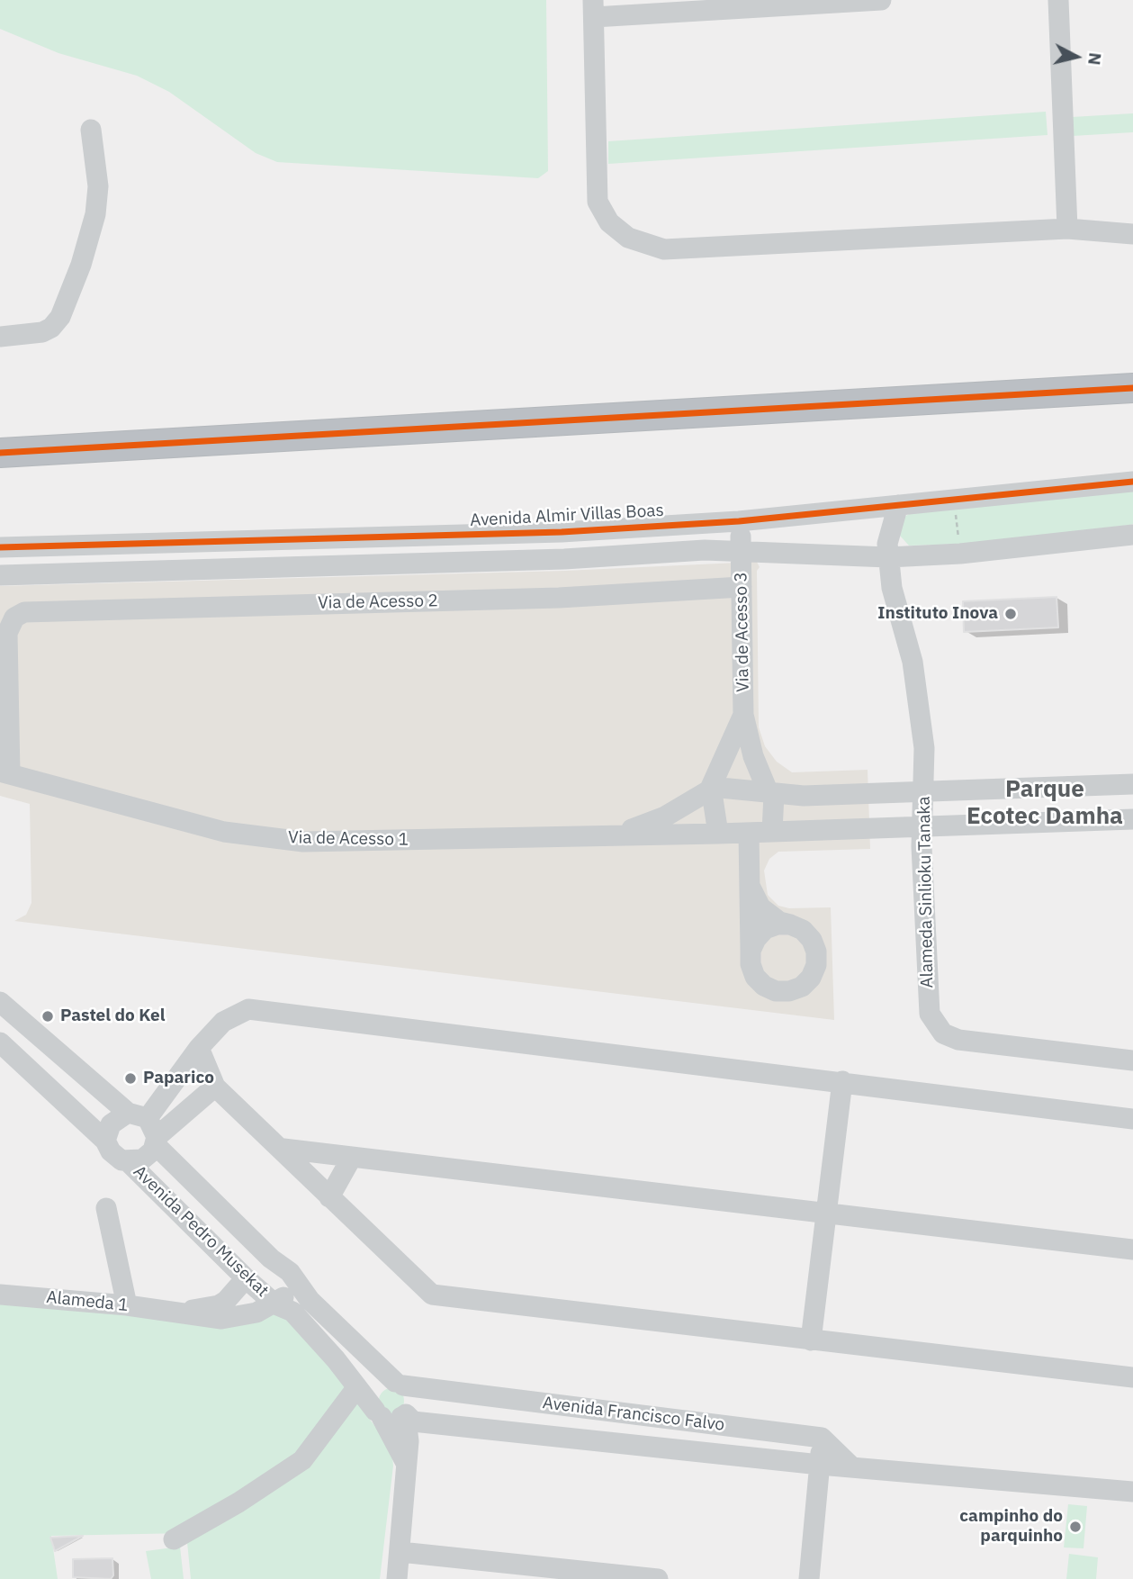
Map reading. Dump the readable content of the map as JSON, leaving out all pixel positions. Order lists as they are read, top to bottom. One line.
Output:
{"streets":{"street":["Avenida Almir Villas Boas","Via de Acesso 2","Via de Acesso 3","Via de Acesso 1","Alameda Sinlioku Tanaka","Avenida Pedro Musekat","Alameda 1","Avenida Francisco Falvo"]},"crossings":[["Avenida Almir Villas Boas","Via de Acesso 3"],["Avenida Almir Villas Boas","Alameda Sinlioku Tanaka"],["Via de Acesso 2","Via de Acesso 3"],["Via de Acesso 2","Via de Acesso 1"],["Avenida Pedro Musekat","Alameda 1"],["Avenida Pedro Musekat","Avenida Francisco Falvo"]],"districts":["Parque Ecotec Damha"],"places":["Instituto Inova","Pastel do Kel","Paparico","campinho do parquinho"],"north":"right"}
